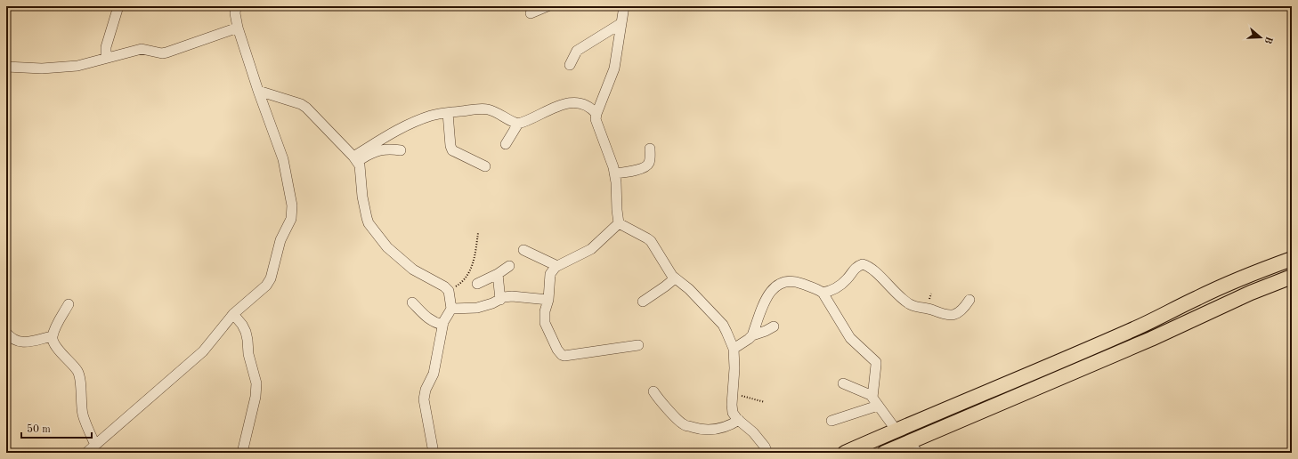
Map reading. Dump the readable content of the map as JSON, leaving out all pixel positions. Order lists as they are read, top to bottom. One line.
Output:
{"scale_bar":"50 m","north":"right"}
